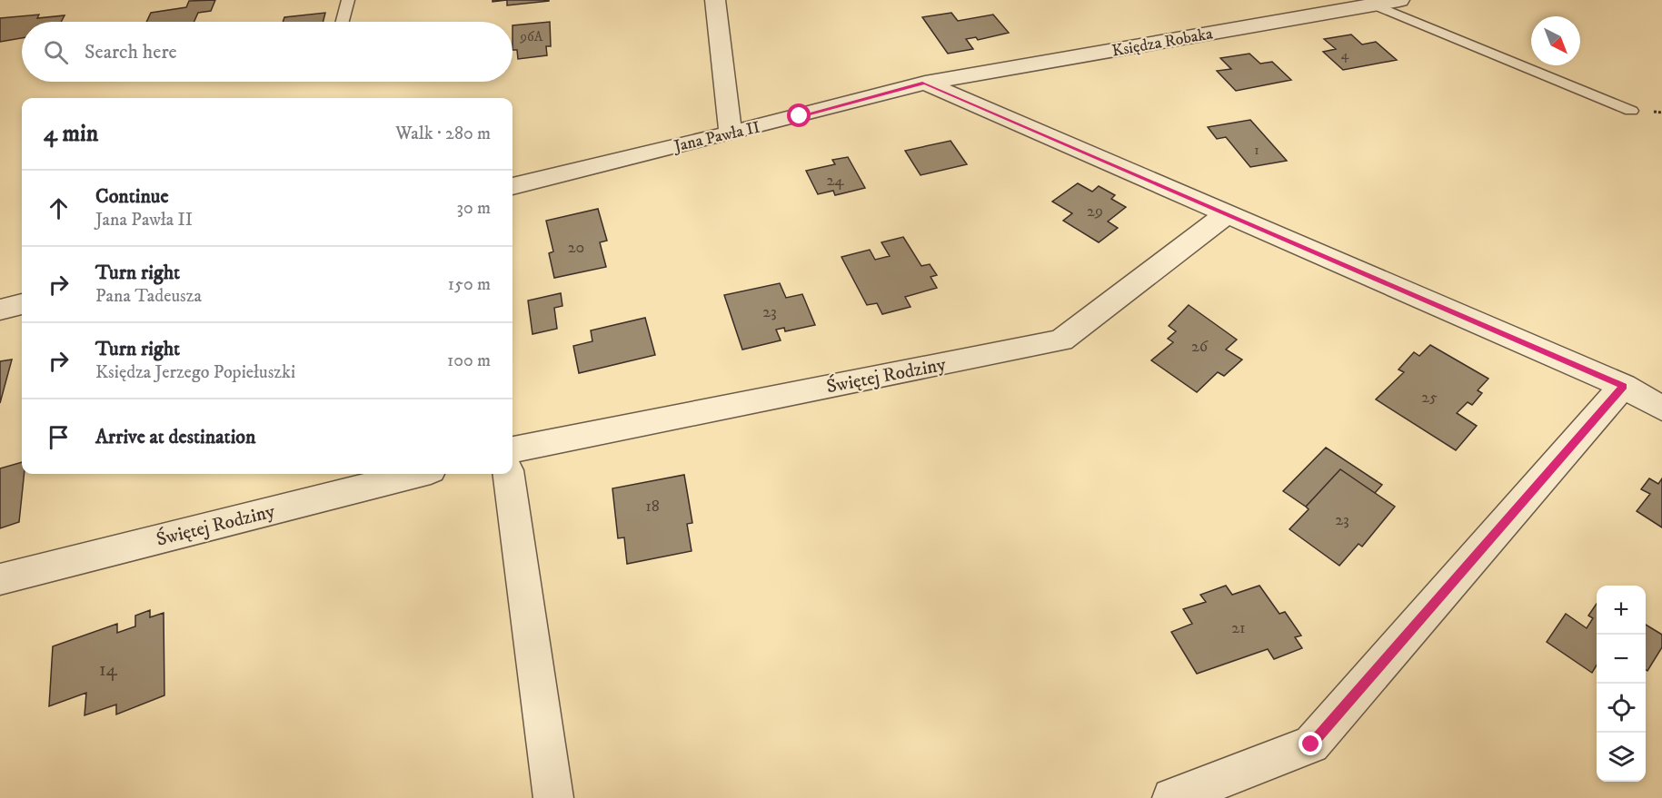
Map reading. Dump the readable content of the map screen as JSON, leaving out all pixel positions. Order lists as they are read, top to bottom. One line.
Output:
{"streets":{"street":["Księdza Robaka","Jana Pawła II","Świętej Rodziny"]},"crossings":[["Księdza Robaka","Jana Pawła II"]],"house_numbers":["96A","4","1","24","29","20","23","26","25","18","23","21","14"],"north":"bottom right","page":{"search":"Search here","heading":["4 min","Walk · 280 m"],"list":[["Continue","Jana Pawła II","30 m"],["Turn right","Pana Tadeusza","150 m"],["Turn right","Księdza Jerzego Popiełuszki","100 m"],"Arrive at destination"],"map_buttons":["+","−"]}}
